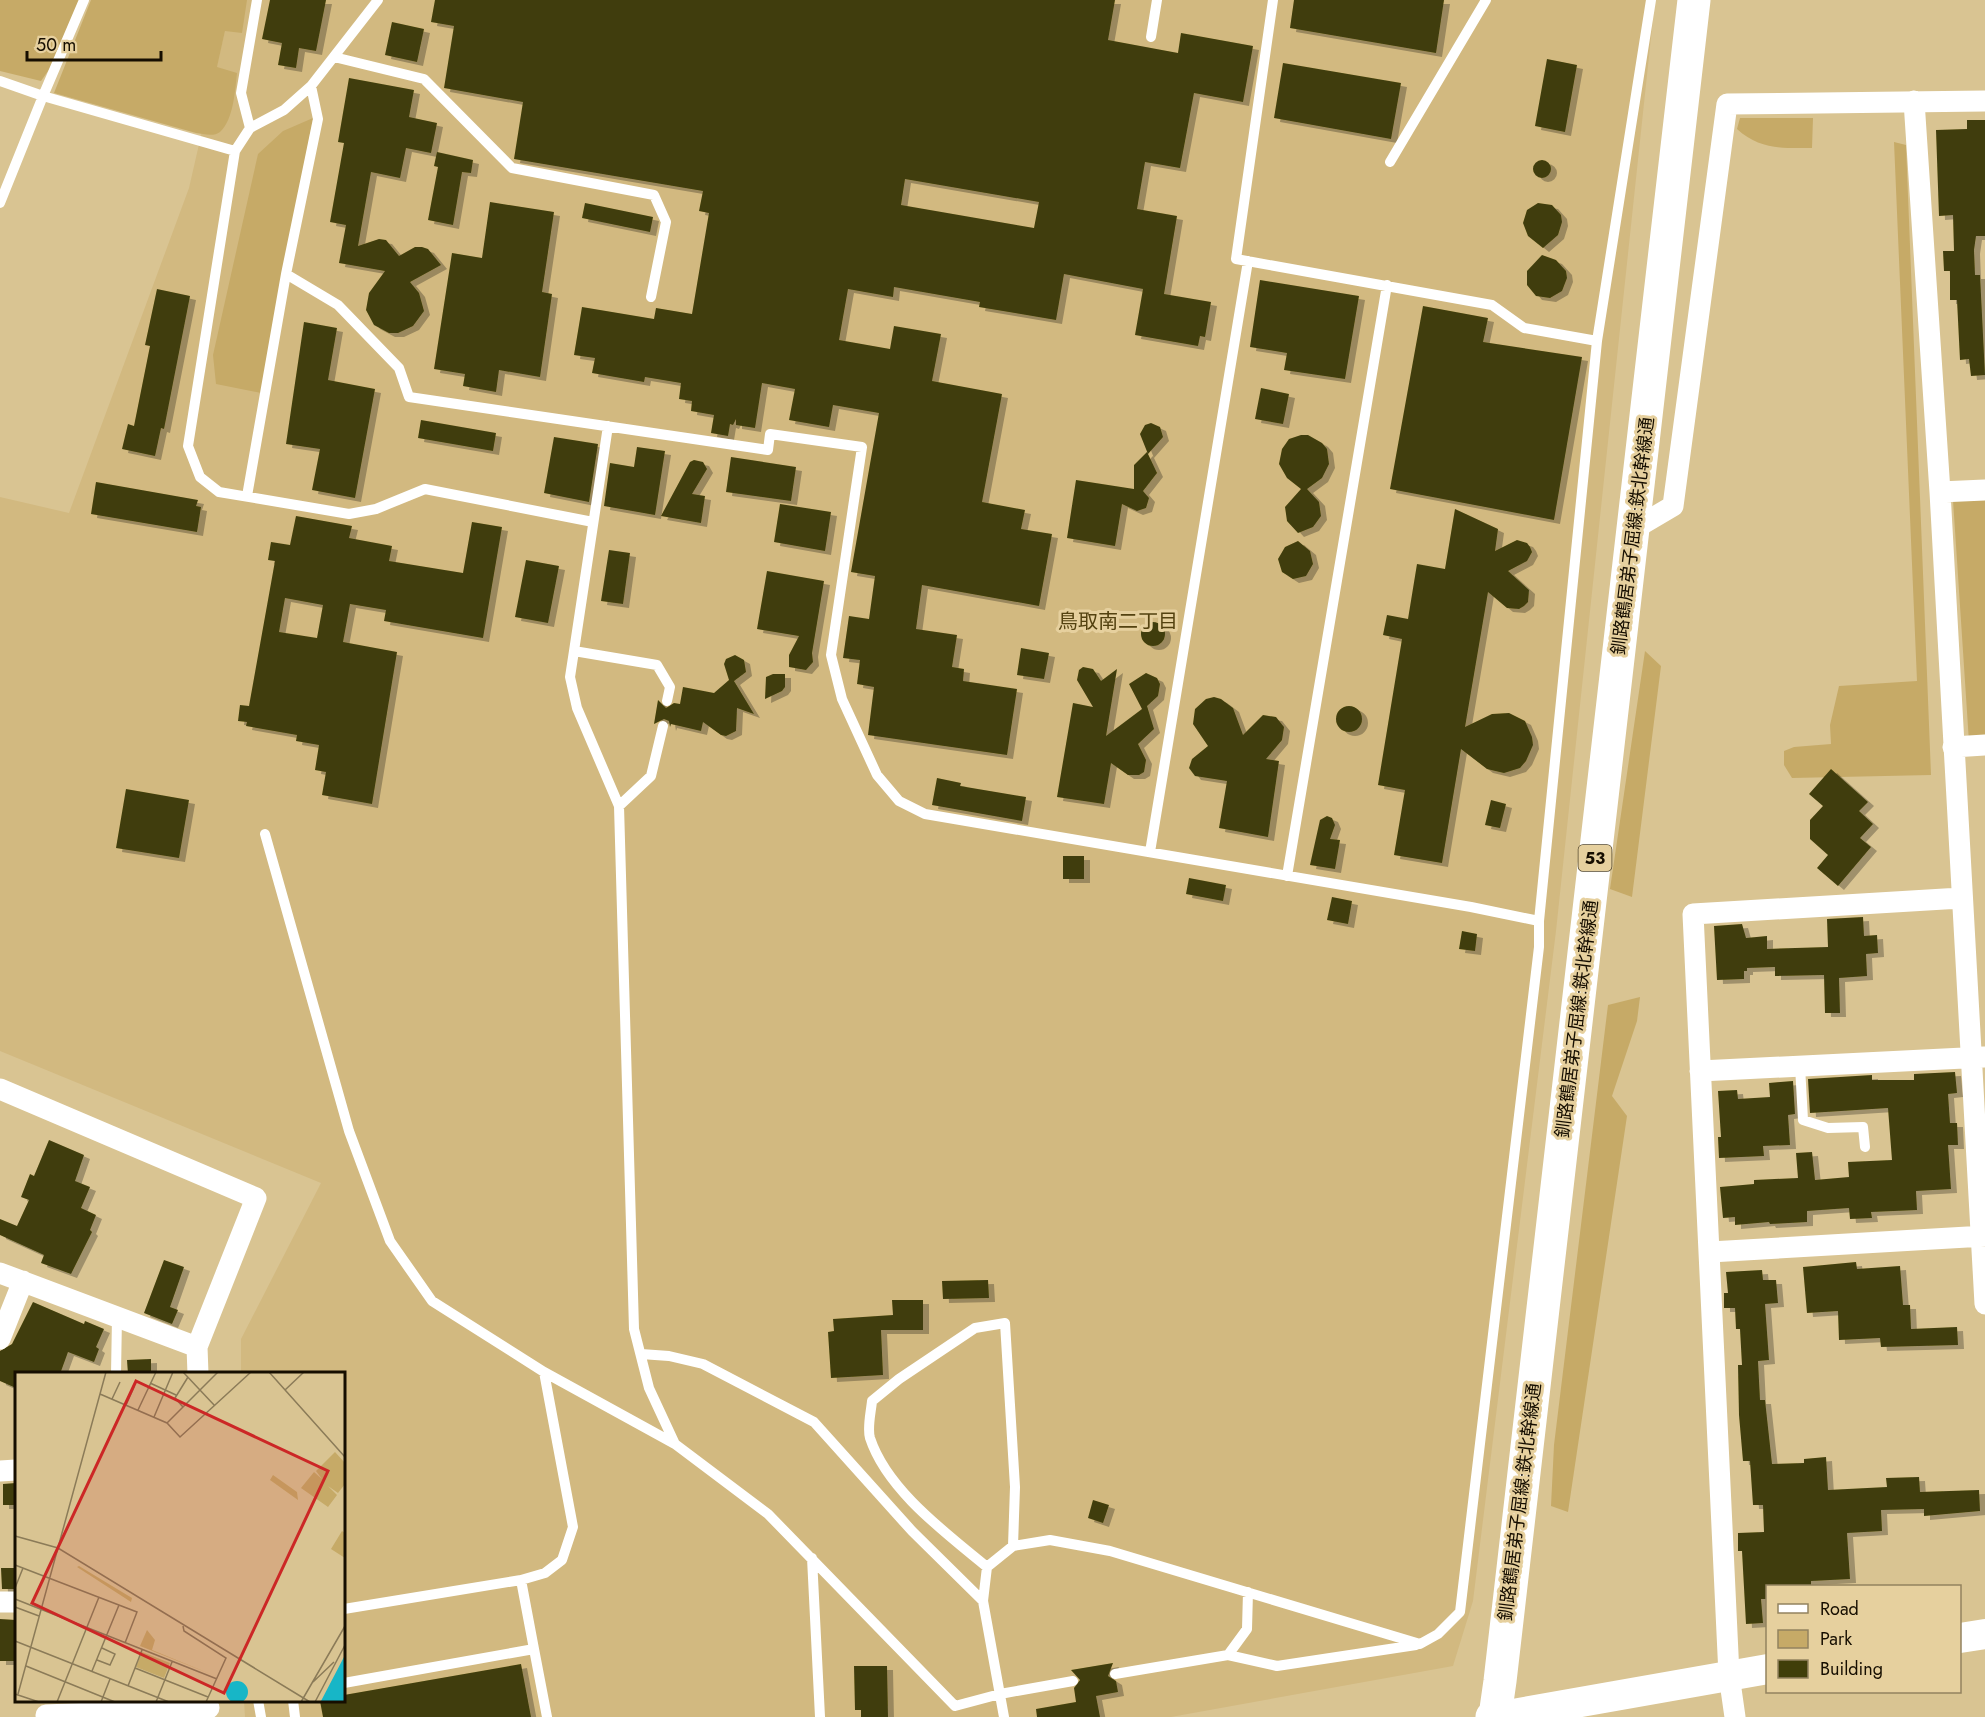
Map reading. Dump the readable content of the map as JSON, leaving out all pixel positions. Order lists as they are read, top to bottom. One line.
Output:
{"streets":{"main road":["釧路鶴居弟子屈線:鉄北幹線通","53"]},"districts":["鳥取南二丁目"],"legend":["Road","Park","Building"],"scale_bar":"50 m"}
